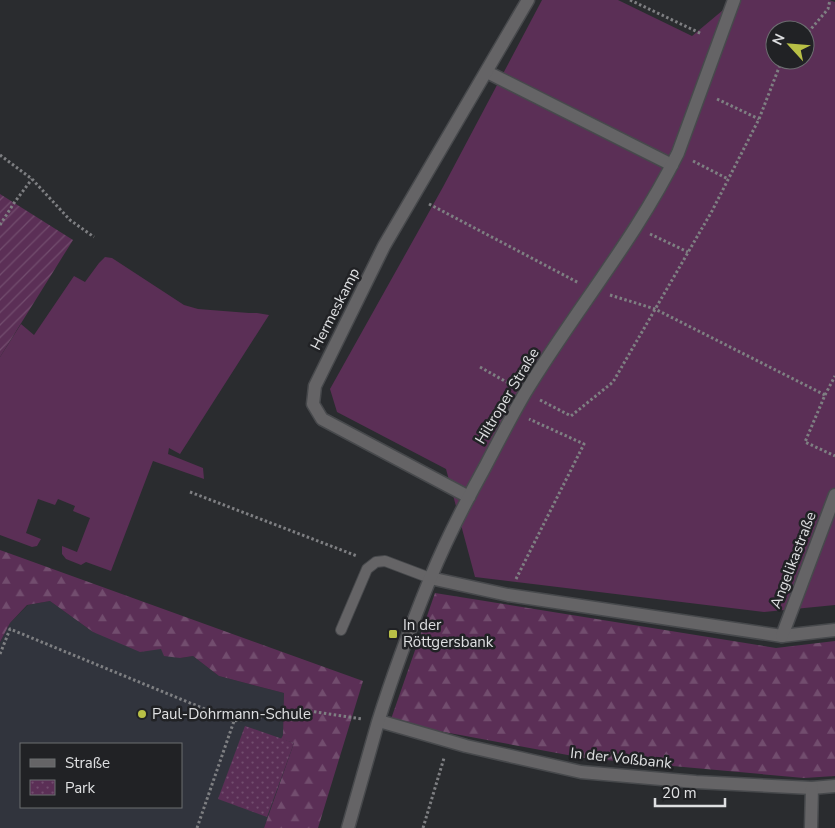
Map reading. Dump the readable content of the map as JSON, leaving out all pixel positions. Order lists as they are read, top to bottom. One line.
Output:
{"streets":{"street":["Hermeskamp","Hiltroper Straße","Angelikastraße","In der Voßbank"]},"crossings":[["Hermeskamp","Hiltroper Straße"],["Hiltroper Straße","In der Voßbank"]],"places":{"transit":["In der Röttgersbank"],"other":["Paul-Dohrmann-Schule"]},"legend":["Straße","Park"],"scale_bar":"20 m","north":"top left"}
